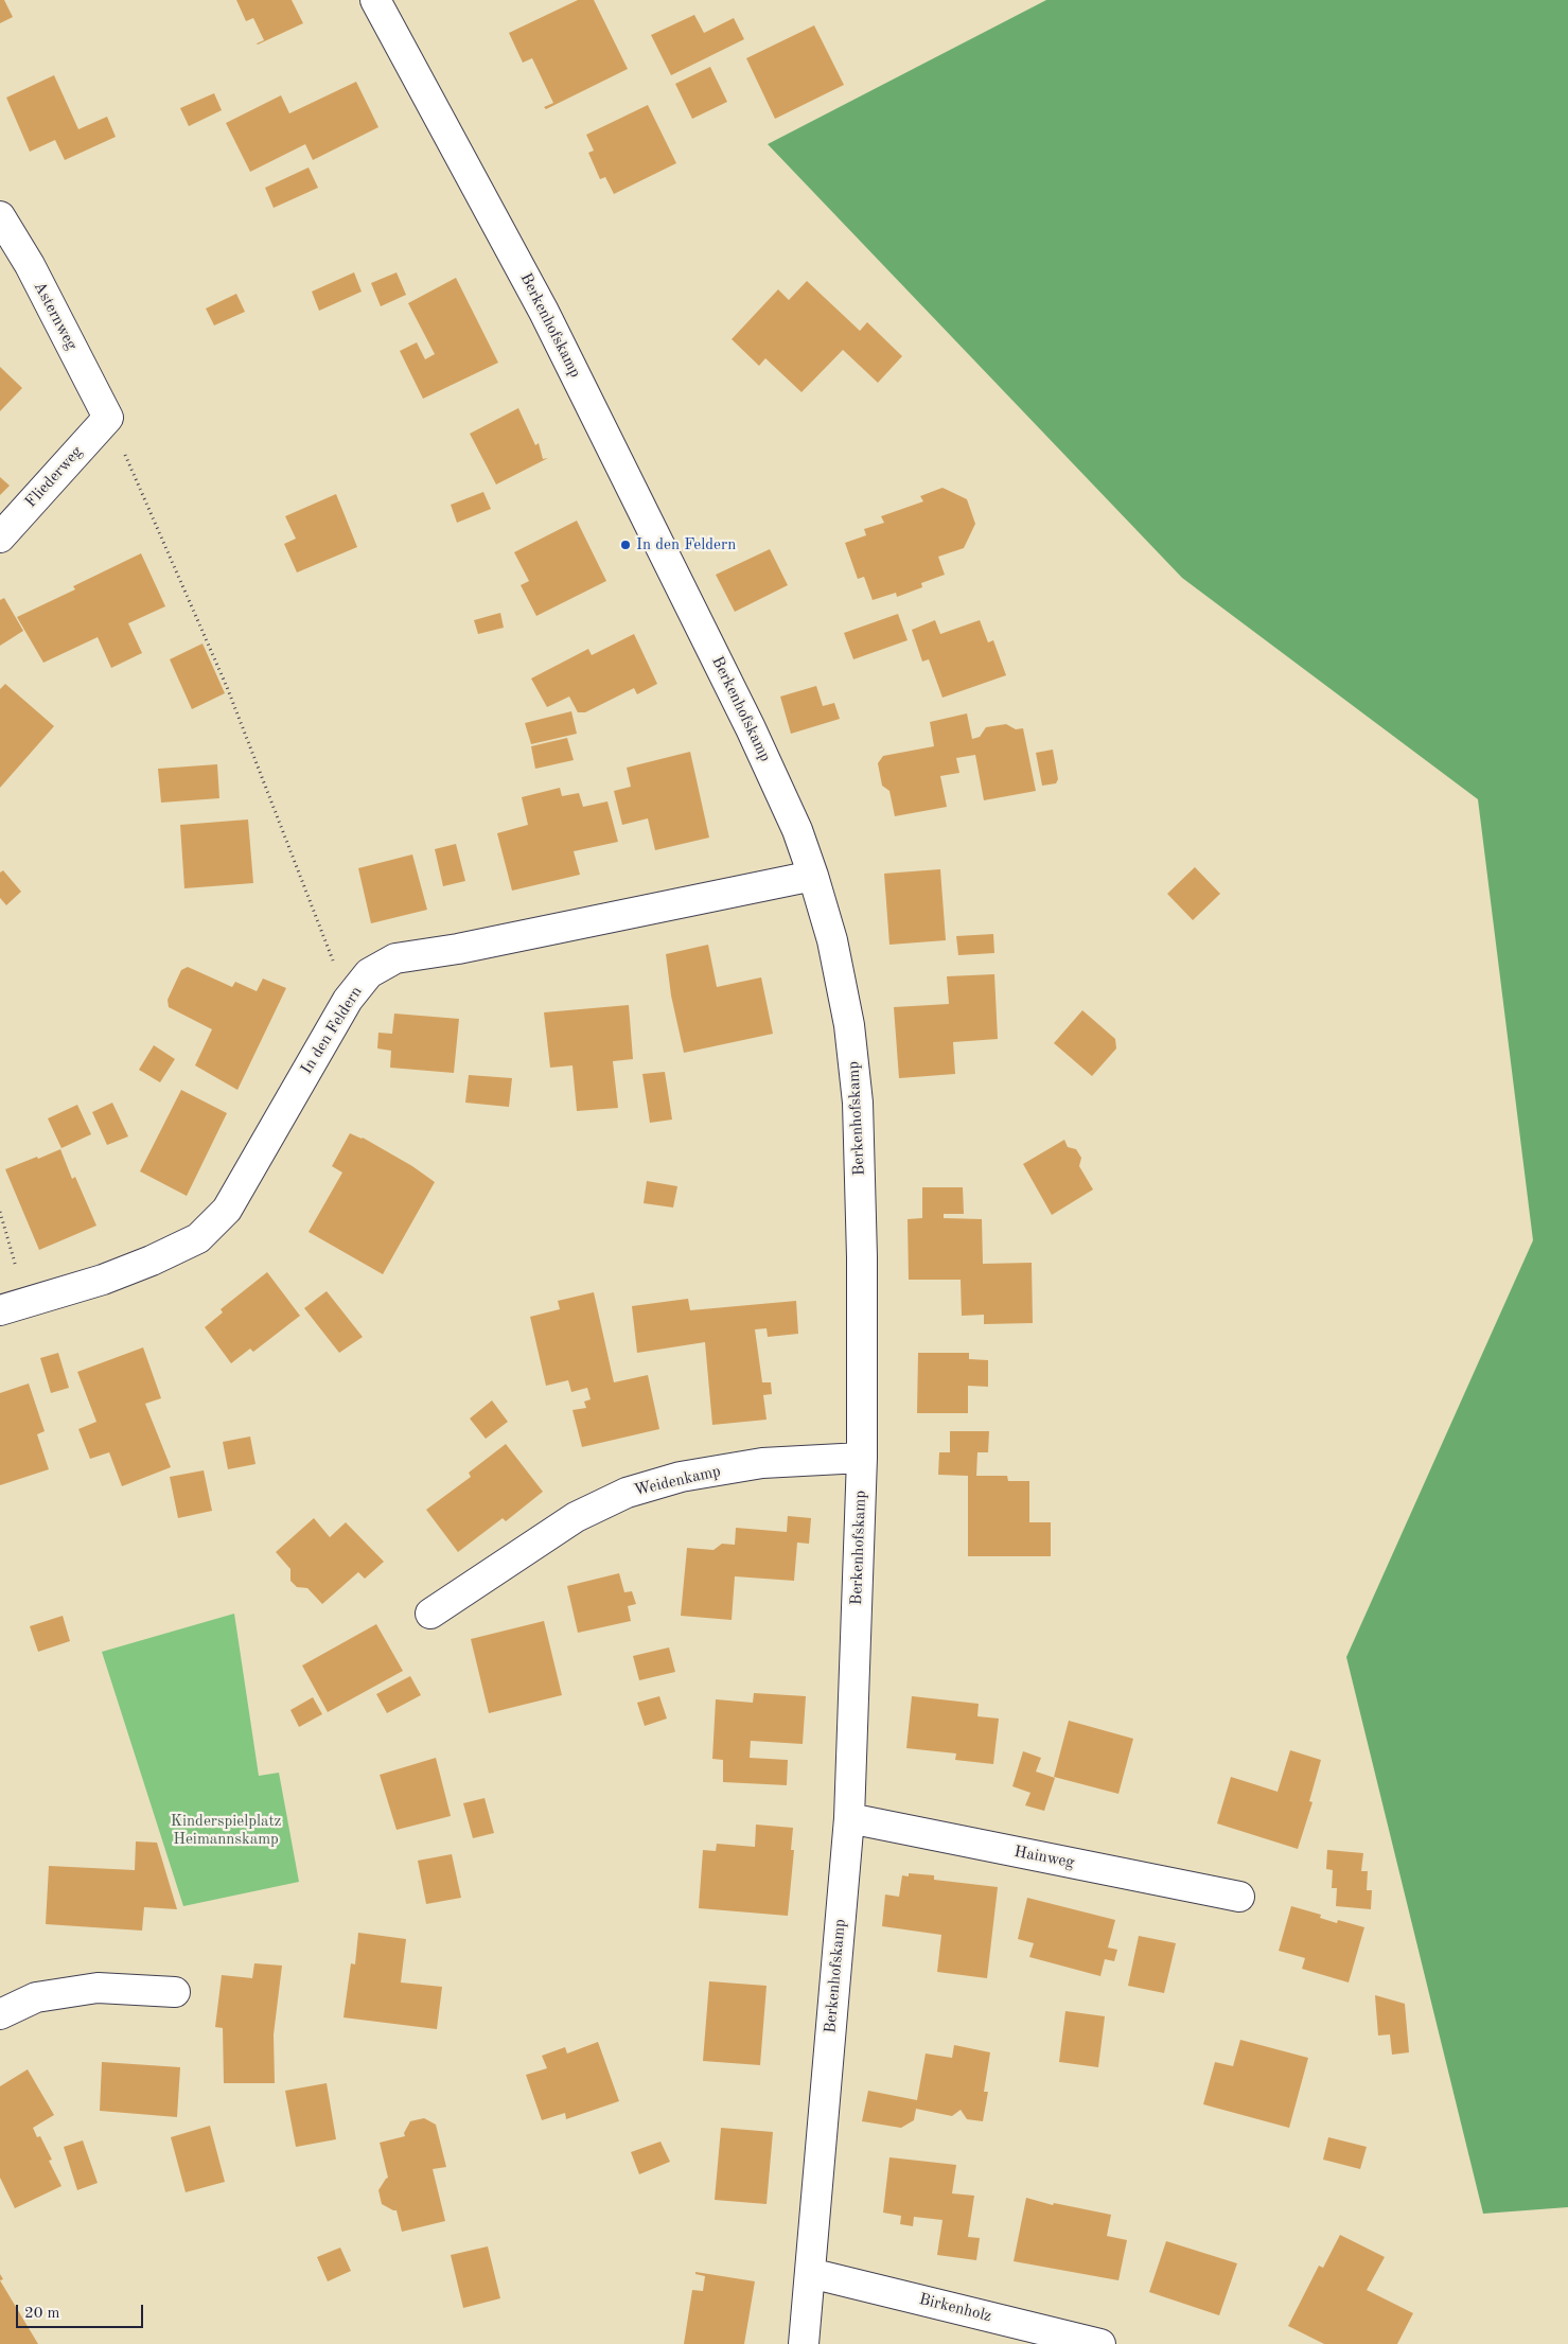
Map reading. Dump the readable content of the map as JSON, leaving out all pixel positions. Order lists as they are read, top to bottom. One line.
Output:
{"streets":{"street":["Asternweg","Berkenhofskamp","Fliederweg","In den Feldern","Weidenkamp","Hainweg","Birkenholz"]},"crossings":[["Asternweg","Fliederweg"],["Berkenhofskamp","In den Feldern"],["Berkenhofskamp","Weidenkamp"],["Berkenhofskamp","Hainweg"],["Berkenhofskamp","Birkenholz"]],"parks":["Kinderspielplatz Heimannskamp"],"places":["In den Feldern"],"scale_bar":"20 m"}
